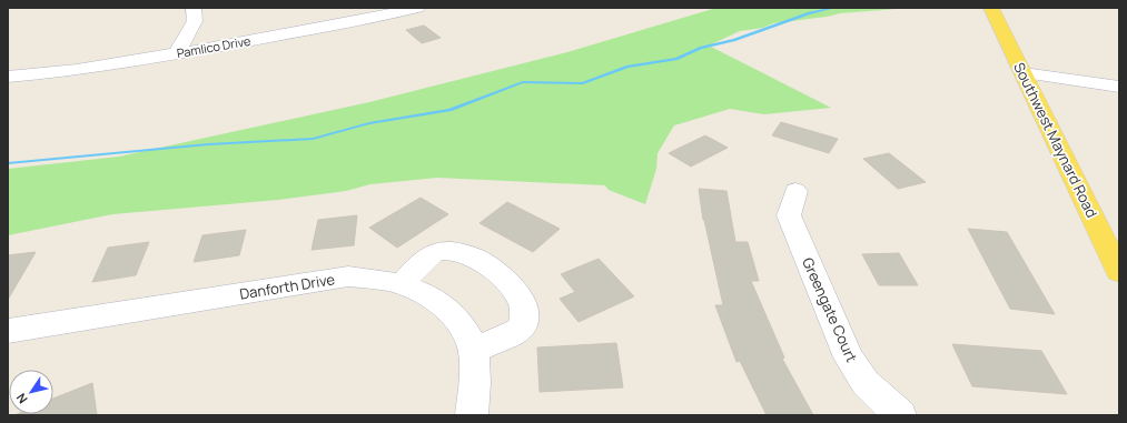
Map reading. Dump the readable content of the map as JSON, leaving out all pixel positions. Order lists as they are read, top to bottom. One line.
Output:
{"streets":{"main road":["Southwest Maynard Road"],"street":["Pamlico Drive","Danforth Drive","Greengate Court"]},"north":"bottom left"}
